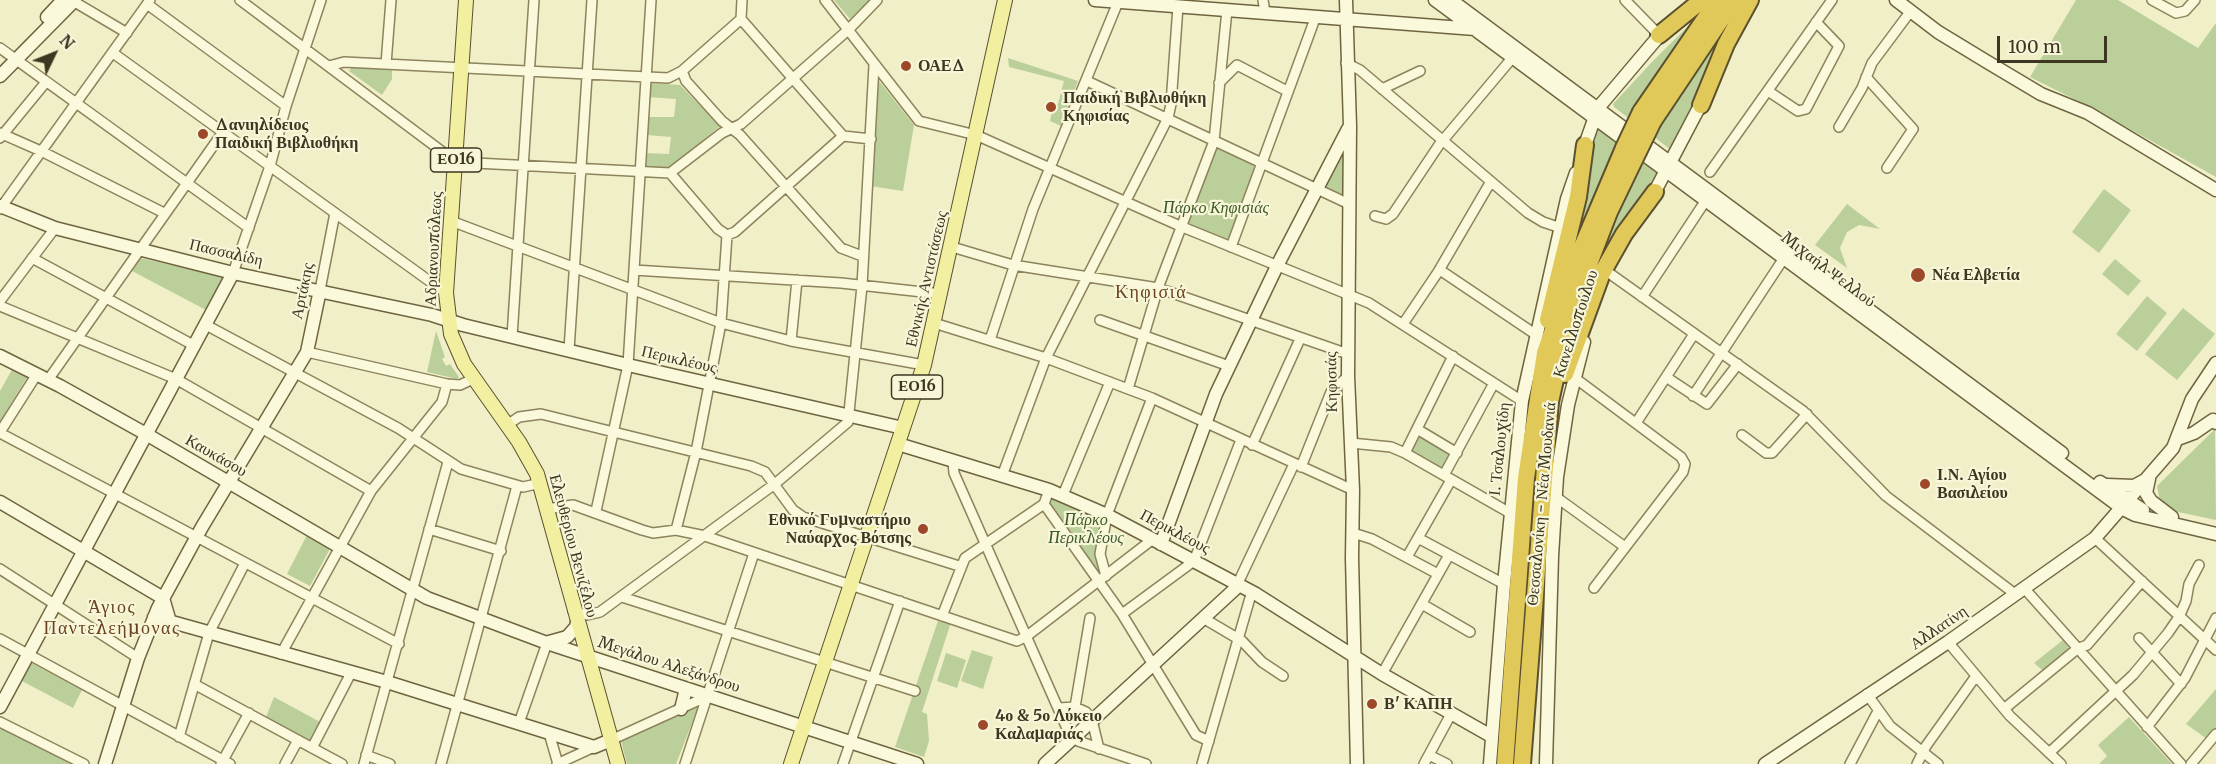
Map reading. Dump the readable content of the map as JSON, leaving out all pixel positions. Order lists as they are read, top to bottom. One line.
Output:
{"streets":{"highway":["Θεσσαλονίκη - Νέα Μουδανιά"],"main road":["ΕΟ16","Αδριανουπόλεως","Πασσαλίδη","Μιχαήλ Ψελλού","Εθνικής Αντιστάσεως","Αρτάκης","Κανελλοπούλου","Περικλέους","Κηφισιάς","Ι. Τσαλουχίδη","Καυκάσου","Ελευθερίου Βενιζέλου","Αλλατίνη","Μεγάλου Αλεξάνδρου"]},"crossings":[["Αδριανουπόλεως","Πασσαλίδη"],["Αδριανουπόλεως","Περικλέους"],["Αδριανουπόλεως","Ελευθερίου Βενιζέλου"],["Πασσαλίδη","Αρτάκης"],["Πασσαλίδη","Περικλέους"],["Πασσαλίδη","Ελευθερίου Βενιζέλου"],["Μιχαήλ Ψελλού","Κανελλοπούλου"],["Μιχαήλ Ψελλού","Ι. Τσαλουχίδη"],["Μιχαήλ Ψελλού","Αλλατίνη"],["Εθνικής Αντιστάσεως","Περικλέους"],["Εθνικής Αντιστάσεως","Μεγάλου Αλεξάνδρου"],["Αρτάκης","Καυκάσου"],["Κανελλοπούλου","Θεσσαλονίκη - Νέα Μουδανιά"],["Περικλέους","Κηφισιάς"],["Περικλέους","Ι. Τσαλουχίδη"],["Περικλέους","Ελευθερίου Βενιζέλου"],["Καυκάσου","Μεγάλου Αλεξάνδρου"],["Ελευθερίου Βενιζέλου","Μεγάλου Αλεξάνδρου"]],"districts":["Κηφισιά","Άγιος Παντελεήμονας"],"parks":["Πάρκο Κηφισιάς","Πάρκο Περικλέους"],"places":["ΟΑΕΔ","Παιδική Βιβλιοθήκη Κηφισίας","Δανιηλίδειος Παιδική Βιβλιοθήκη","Νέα Ελβετία","Ι.Ν. Αγίου Βασιλείου","Εθνικό Γυμναστήριο Ναύαρχος Βότσης","Β' ΚΑΠΗ","4ο & 5ο Λύκειο Καλαμαριάς"],"scale_bar":"100 m","north":"top right"}
